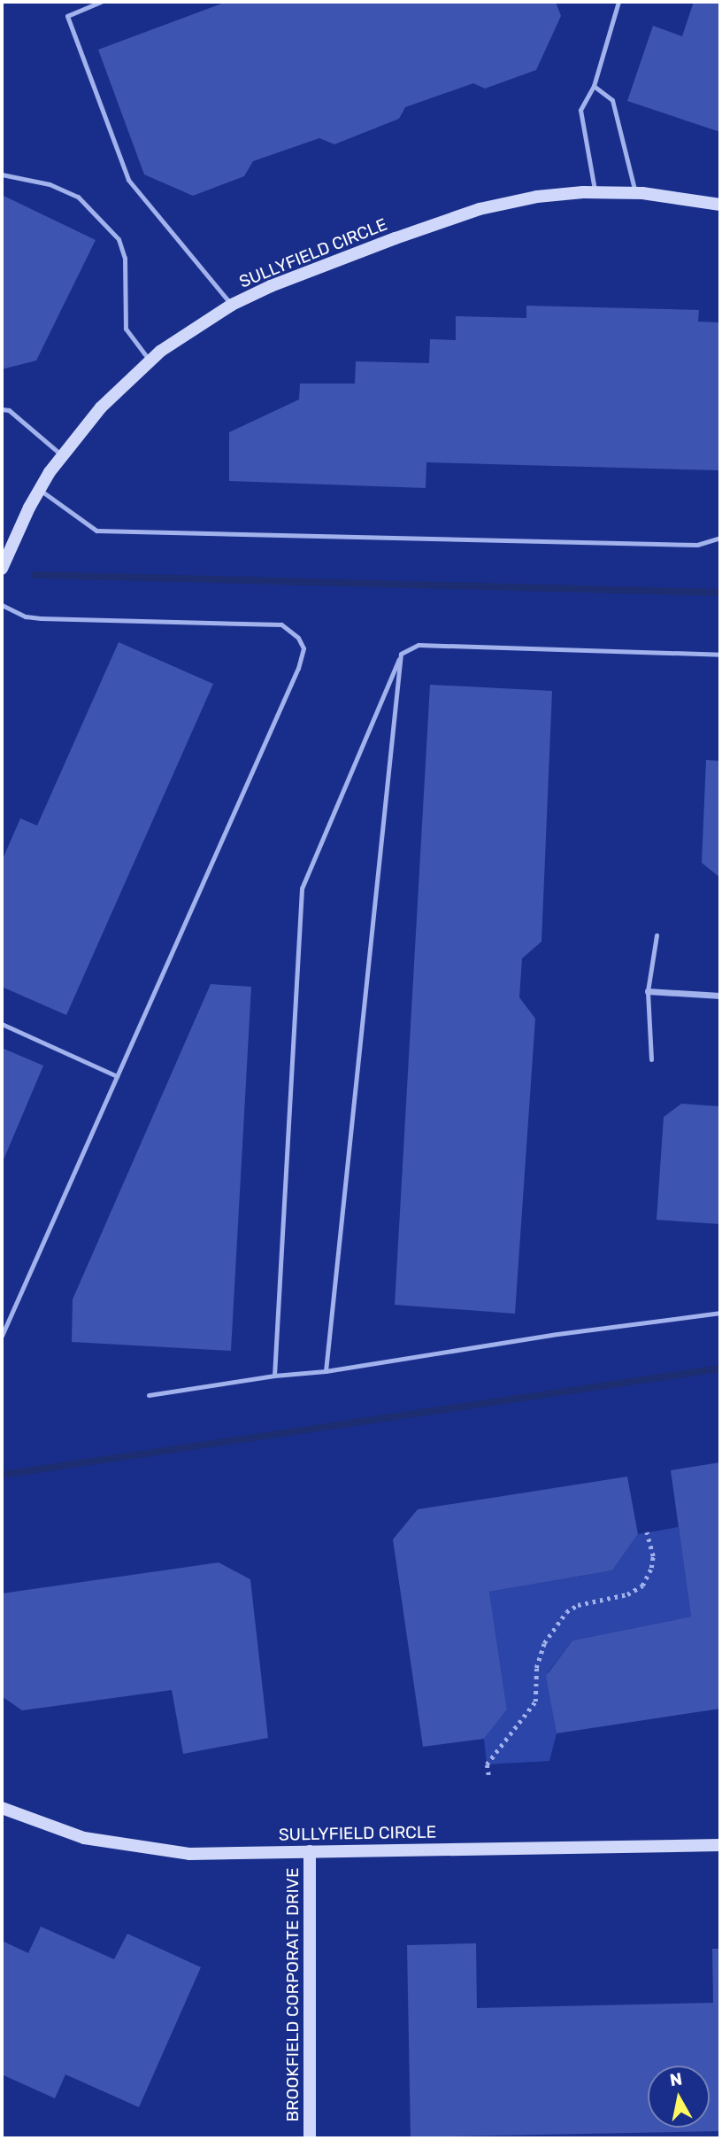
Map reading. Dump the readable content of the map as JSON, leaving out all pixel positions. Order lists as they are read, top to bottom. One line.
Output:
{"streets":{"street":["SULLYFIELD CIRCLE","BROOKFIELD CORPORATE DRIVE"]},"crossings":[["SULLYFIELD CIRCLE","BROOKFIELD CORPORATE DRIVE"]],"north":"top"}
